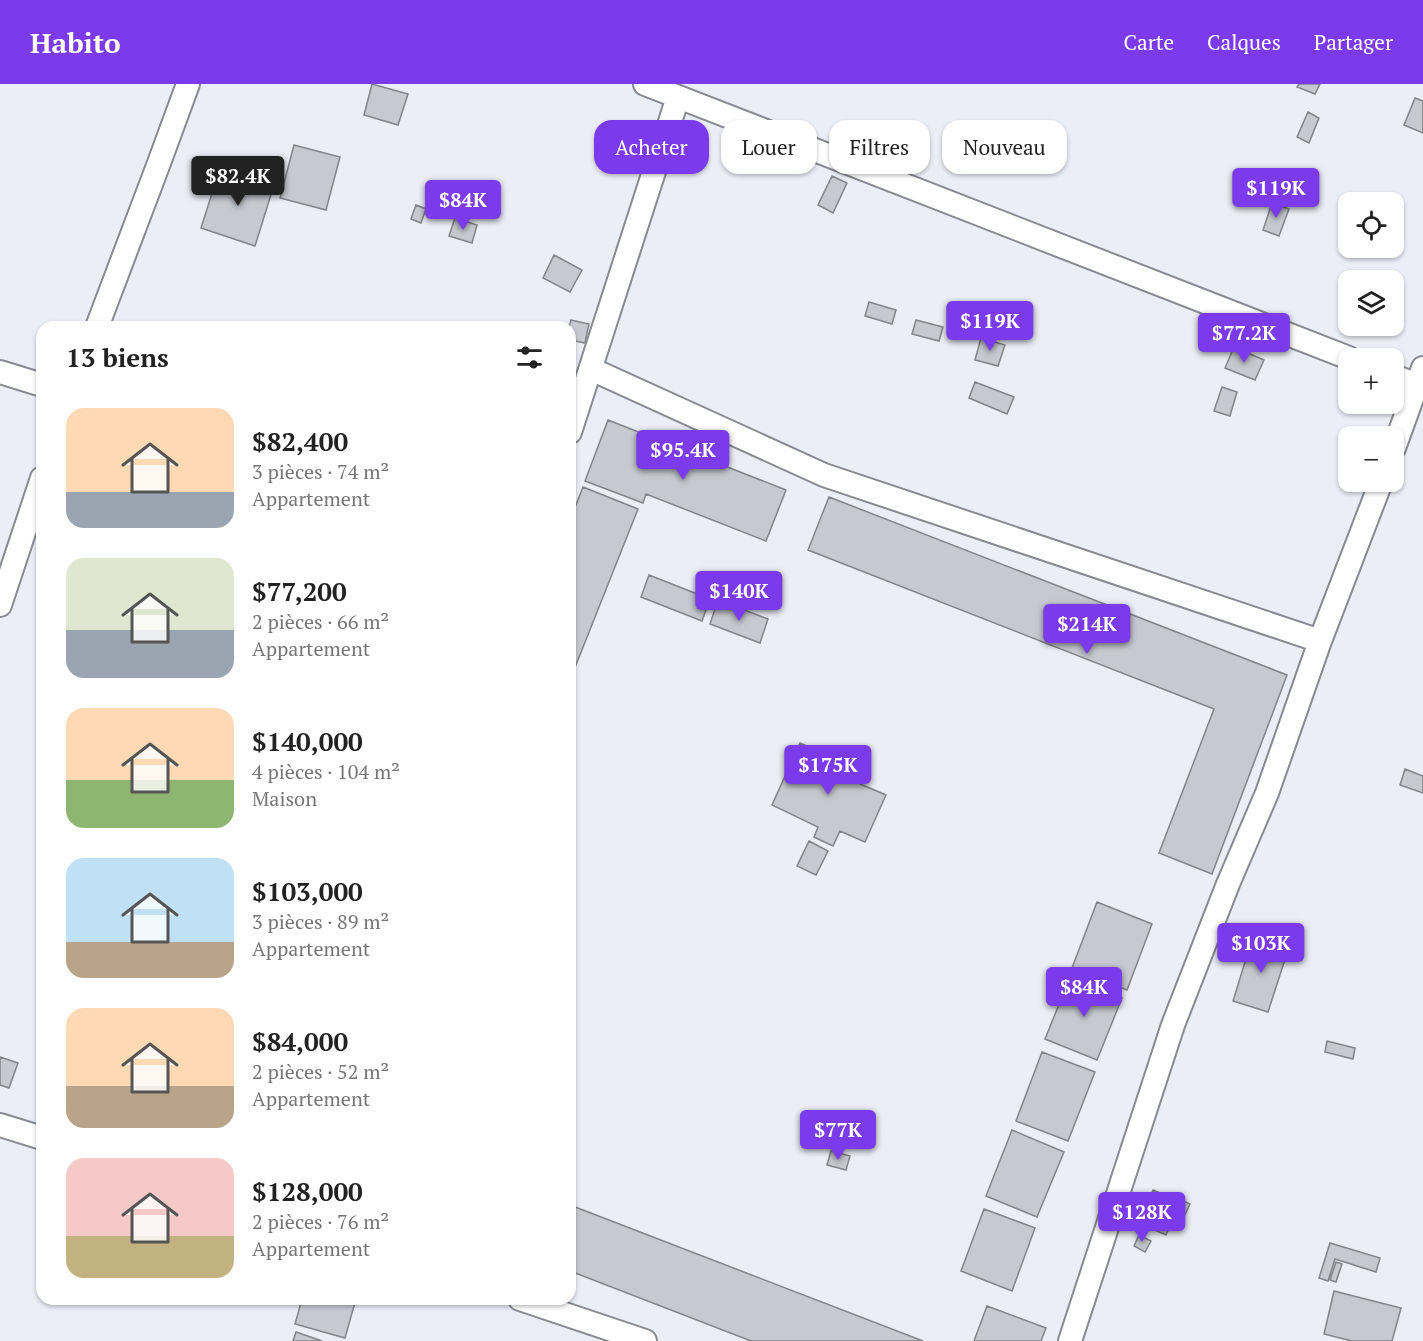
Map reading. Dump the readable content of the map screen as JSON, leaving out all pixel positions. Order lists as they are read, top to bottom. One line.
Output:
{"page":{"header":"Habito","nav":["Carte","Calques","Partager"],"chip":["Acheter","Louer","Filtres","Nouveau"],"price":["$82.4K","$119K","$84K","$119K","$77.2K","$95.4K","$140K","$214K","$175K","$103K","$84K","$77K","$128K"],"map_buttons":["+","−"],"heading":"13 biens","list":[{"name":"$82,400","note":"3 pièces · 74 m² · Appartement"},{"name":"$77,200","note":"2 pièces · 66 m² · Appartement"},{"name":"$140,000","note":"4 pièces · 104 m² · Maison"},{"name":"$103,000","note":"3 pièces · 89 m² · Appartement"},{"name":"$84,000","note":"2 pièces · 52 m² · Appartement"},{"name":"$128,000","note":"2 pièces · 76 m² · Appartement"}]}}
